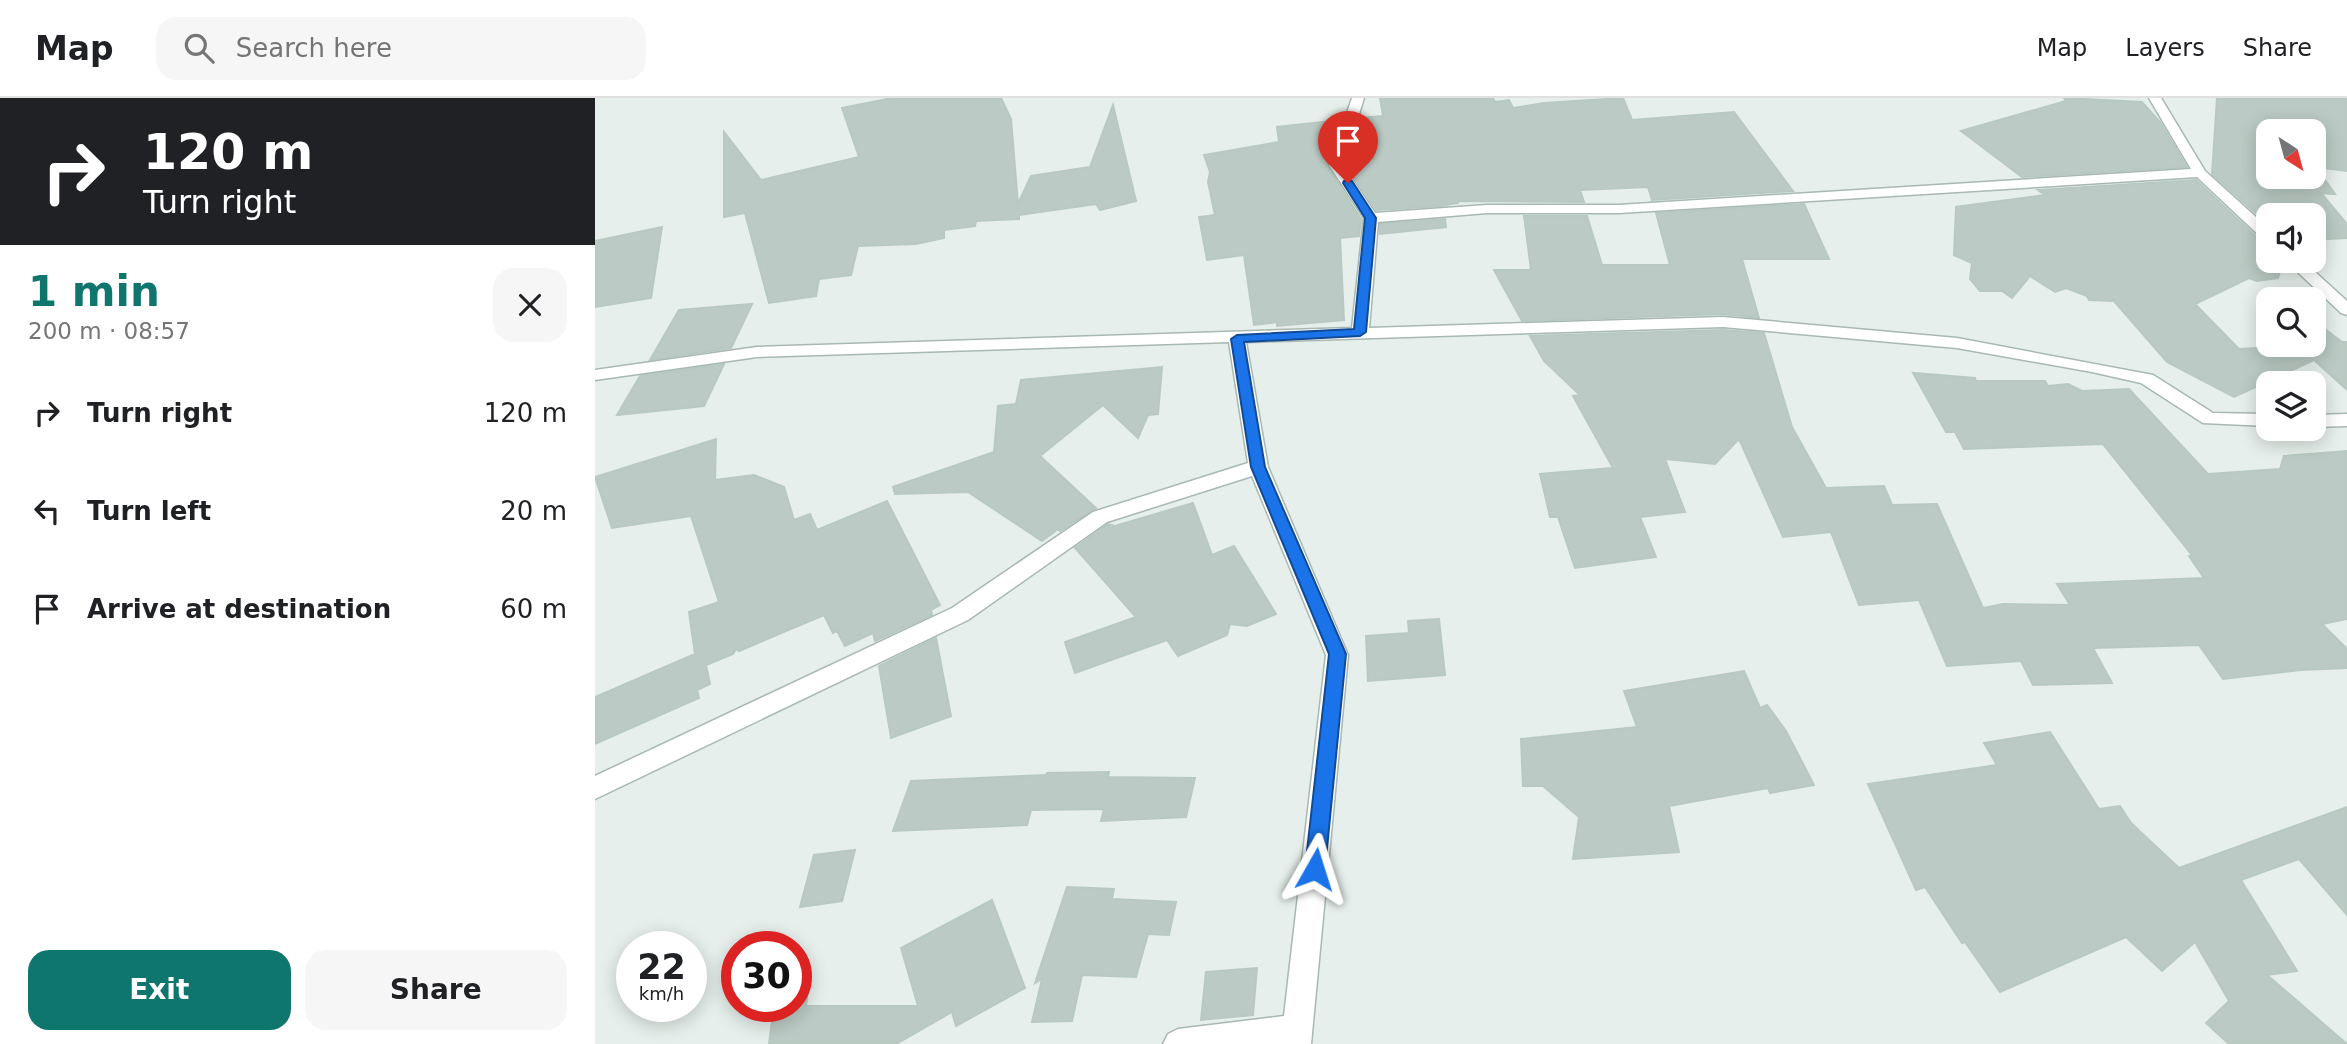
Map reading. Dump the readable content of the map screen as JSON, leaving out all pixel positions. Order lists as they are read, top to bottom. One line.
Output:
{"north":"bottom right","page":{"header":"Map","search":"Search here","nav":["Map","Layers","Share"],"turn":["120 m","Turn right"],"heading":["1 min","200 m · 08:57"],"list":[{"name":"Turn right","value":"120 m"},{"name":"Turn left","value":"20 m"},{"name":"Arrive at destination","value":"60 m"}],"speed":"22 km/h","limit":"30","buttons":["Exit","Share"]}}
